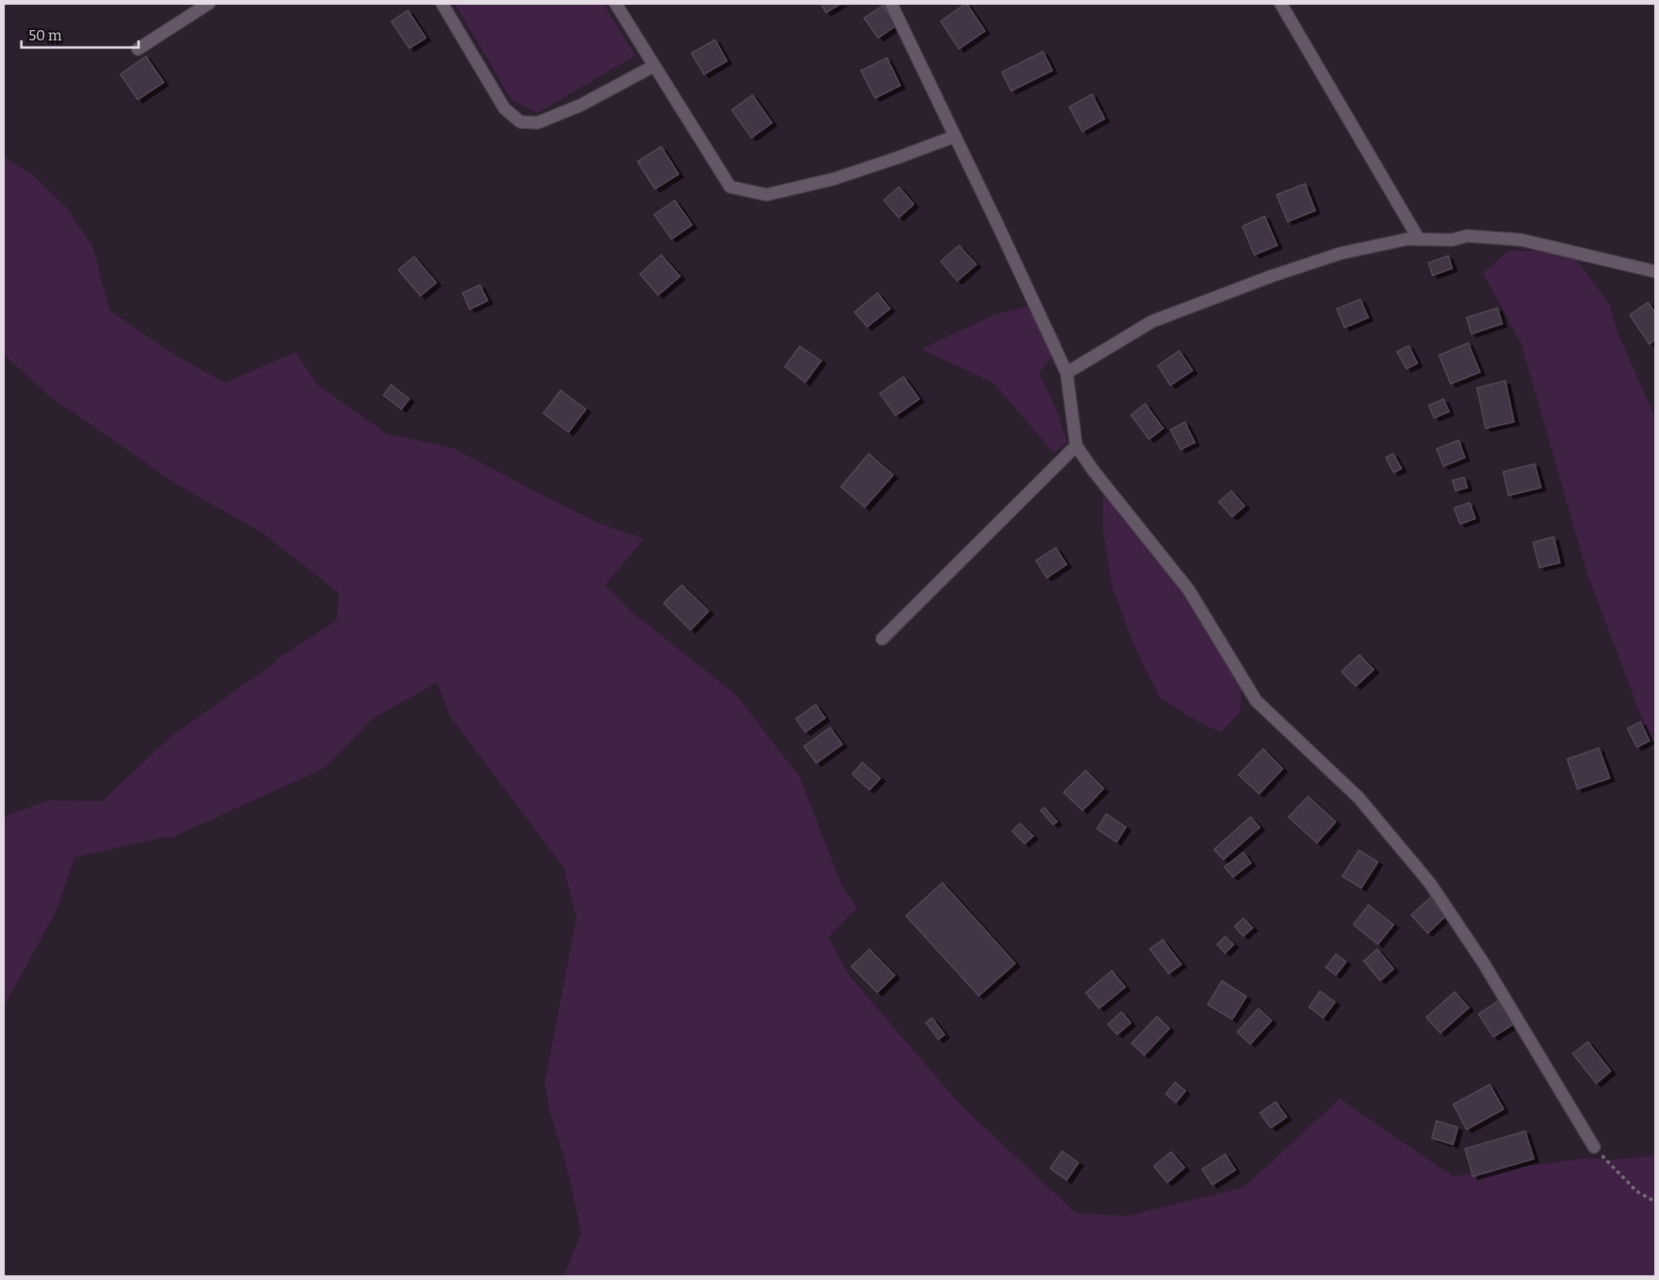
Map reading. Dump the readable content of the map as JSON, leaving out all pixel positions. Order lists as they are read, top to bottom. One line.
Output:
{"scale_bar":"50 m"}
